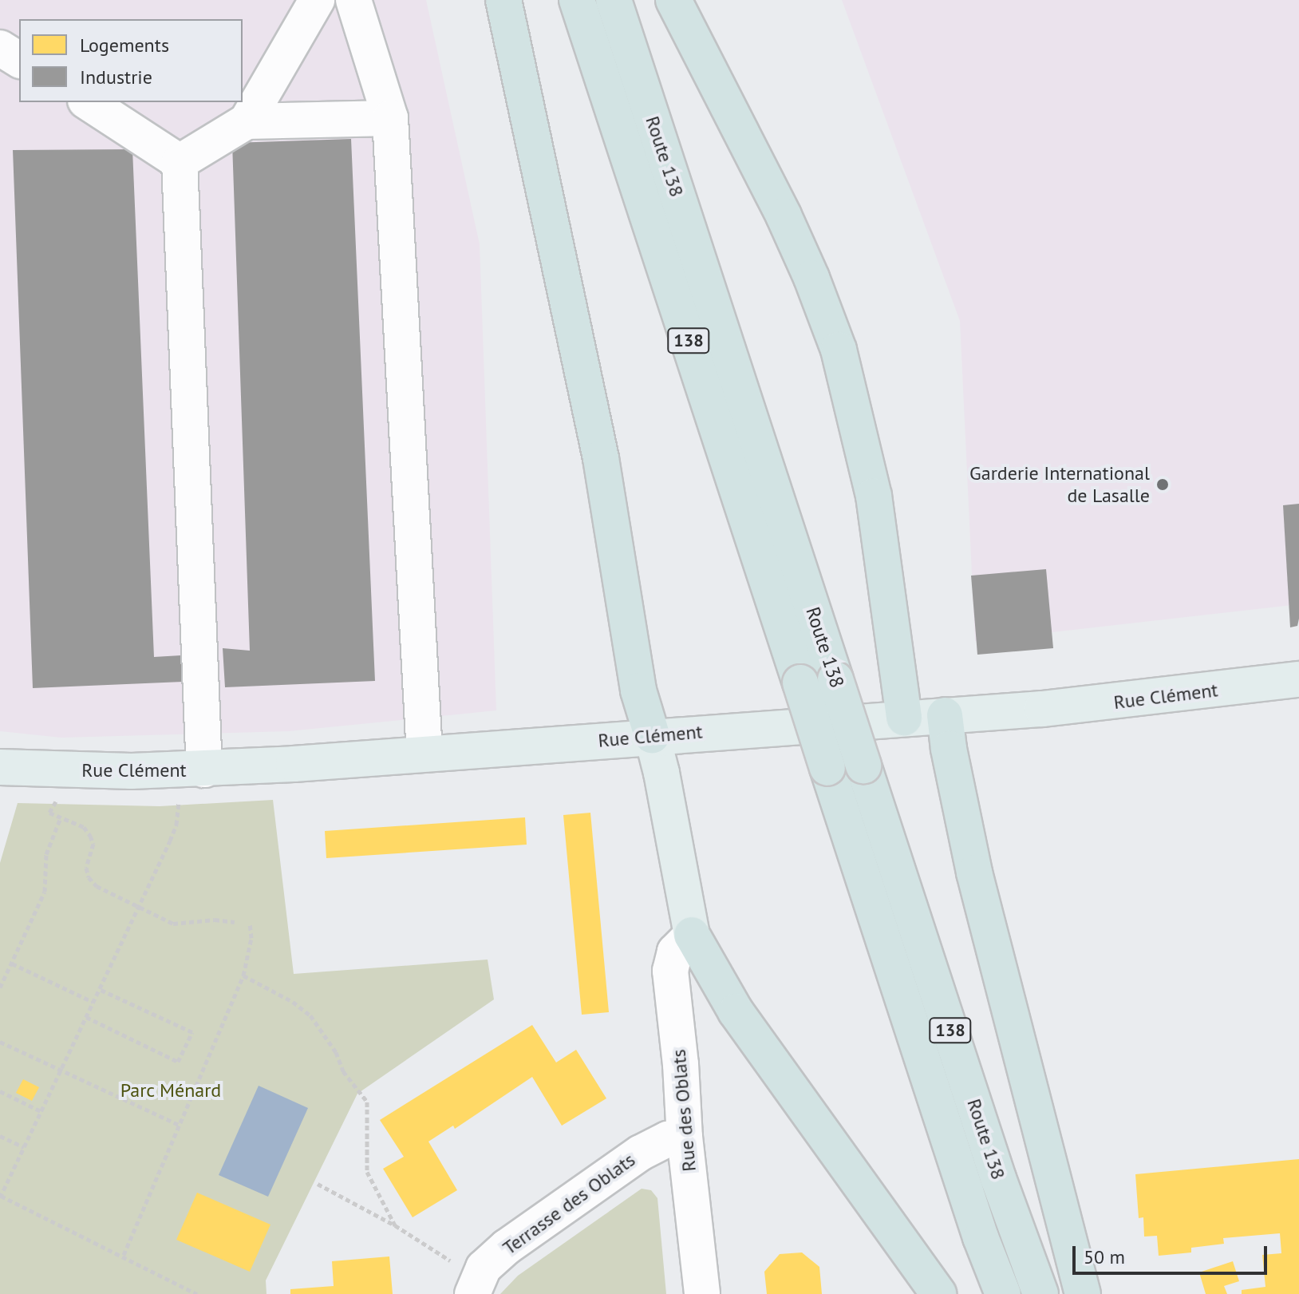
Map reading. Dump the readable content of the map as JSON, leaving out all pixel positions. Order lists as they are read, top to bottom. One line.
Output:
{"streets":{"highway":["Route 138","138"],"main road":["Rue Clément"],"street":["Rue des Oblats","Terrasse des Oblats"]},"crossings":[["Rue des Oblats","Terrasse des Oblats"]],"parks":["Parc Ménard"],"places":["Garderie International de Lasalle"],"legend":["Logements","Industrie"],"scale_bar":"50 m"}
